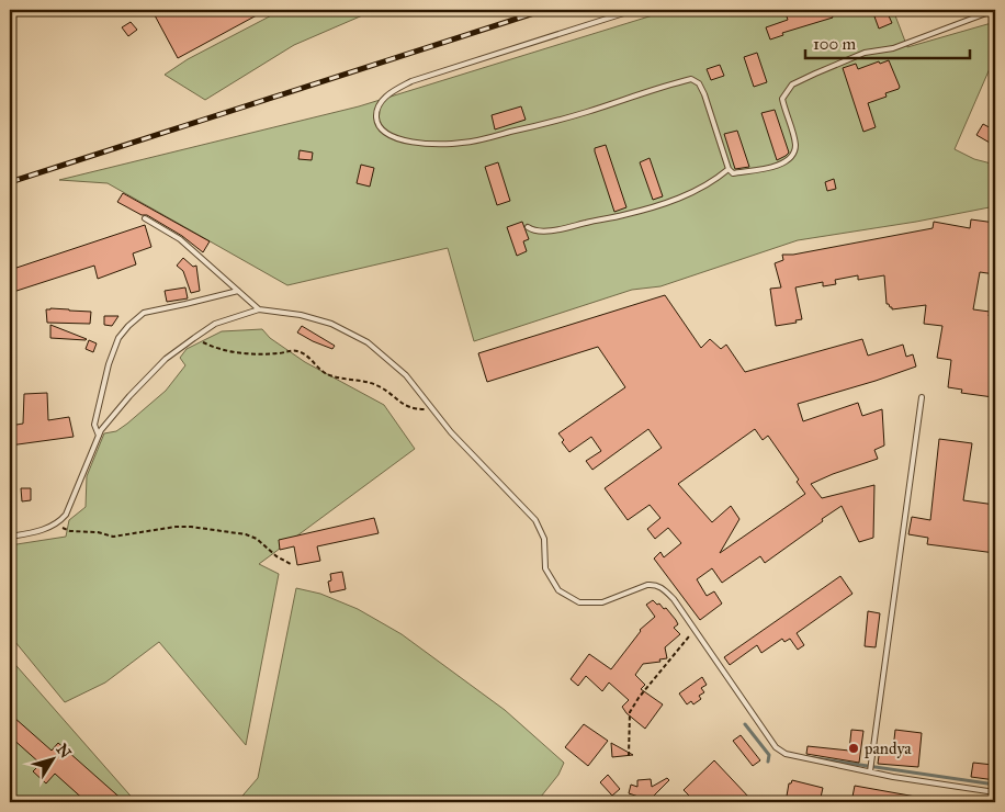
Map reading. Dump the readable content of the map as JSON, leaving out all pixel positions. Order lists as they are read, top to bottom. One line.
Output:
{"places":["pandya"],"scale_bar":"100 m","north":"top right"}
